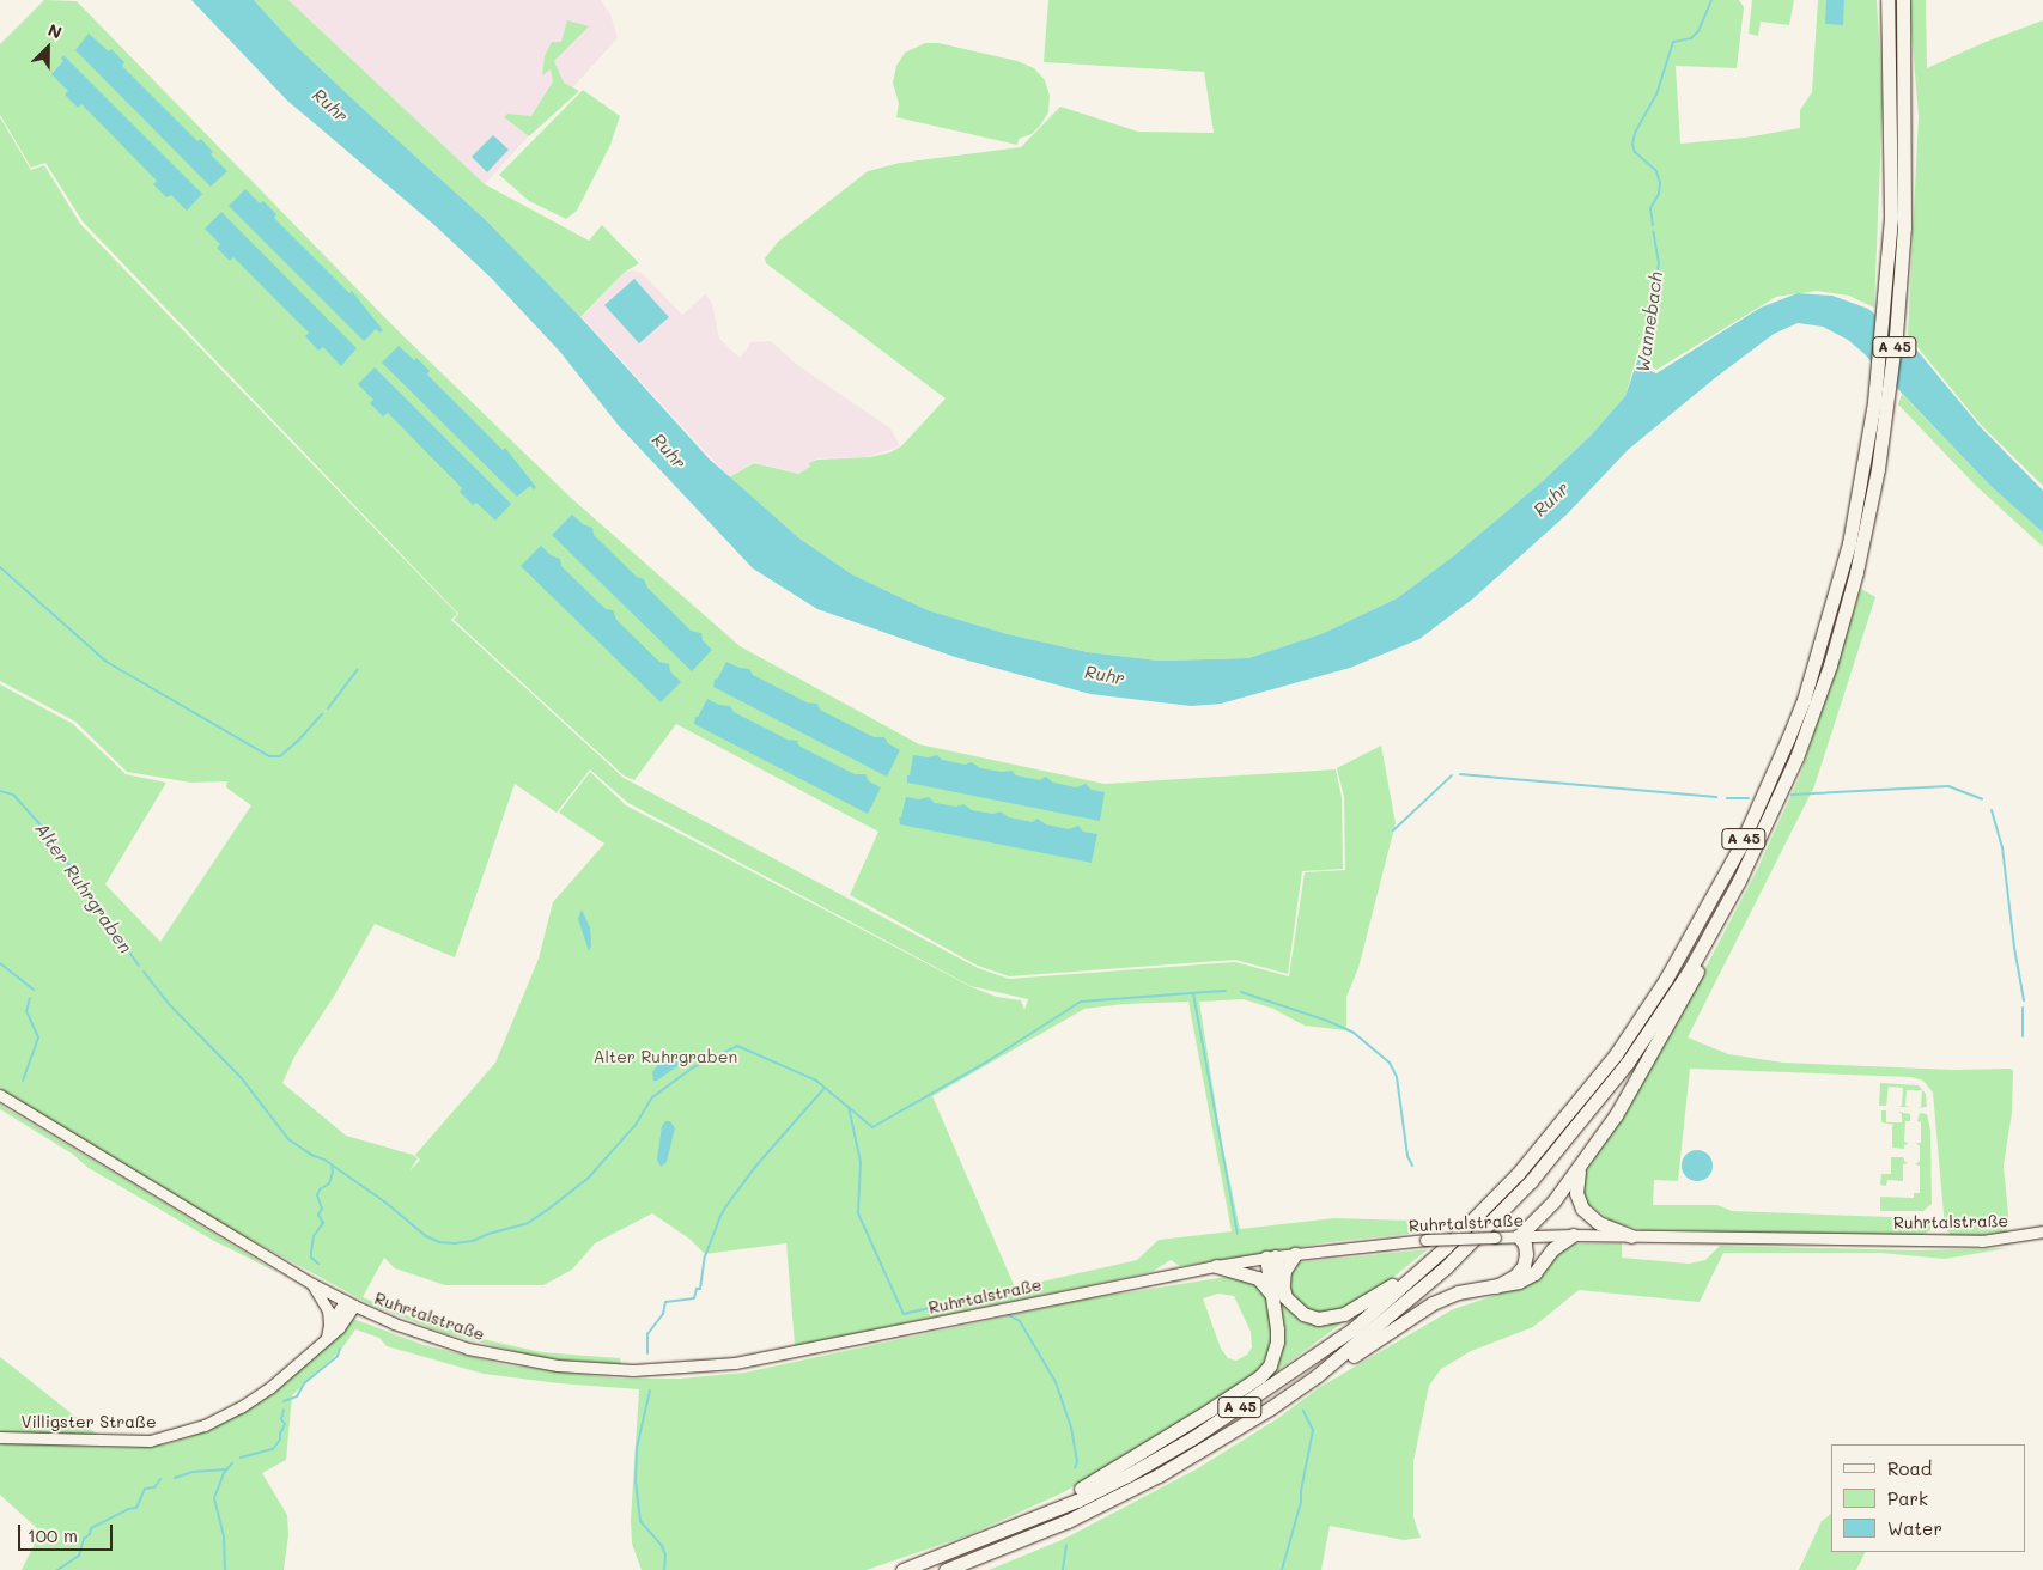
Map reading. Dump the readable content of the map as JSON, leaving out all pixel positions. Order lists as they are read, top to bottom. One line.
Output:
{"streets":{"highway":["A 45"],"main road":["Ruhrtalstraße","Villigster Straße"]},"crossings":[["Ruhrtalstraße","Villigster Straße"]],"water":["Ruhr","Wannebach","Alter Ruhrgraben"],"parks":["Alter Ruhrgraben"],"legend":["Road","Park","Water"],"scale_bar":"100 m","north":"top right"}
